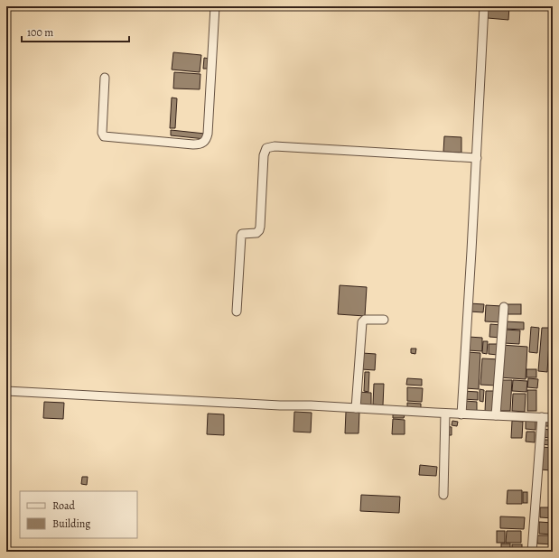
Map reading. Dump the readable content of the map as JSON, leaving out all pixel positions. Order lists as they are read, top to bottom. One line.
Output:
{"legend":["Road","Building"],"scale_bar":"100 m"}
